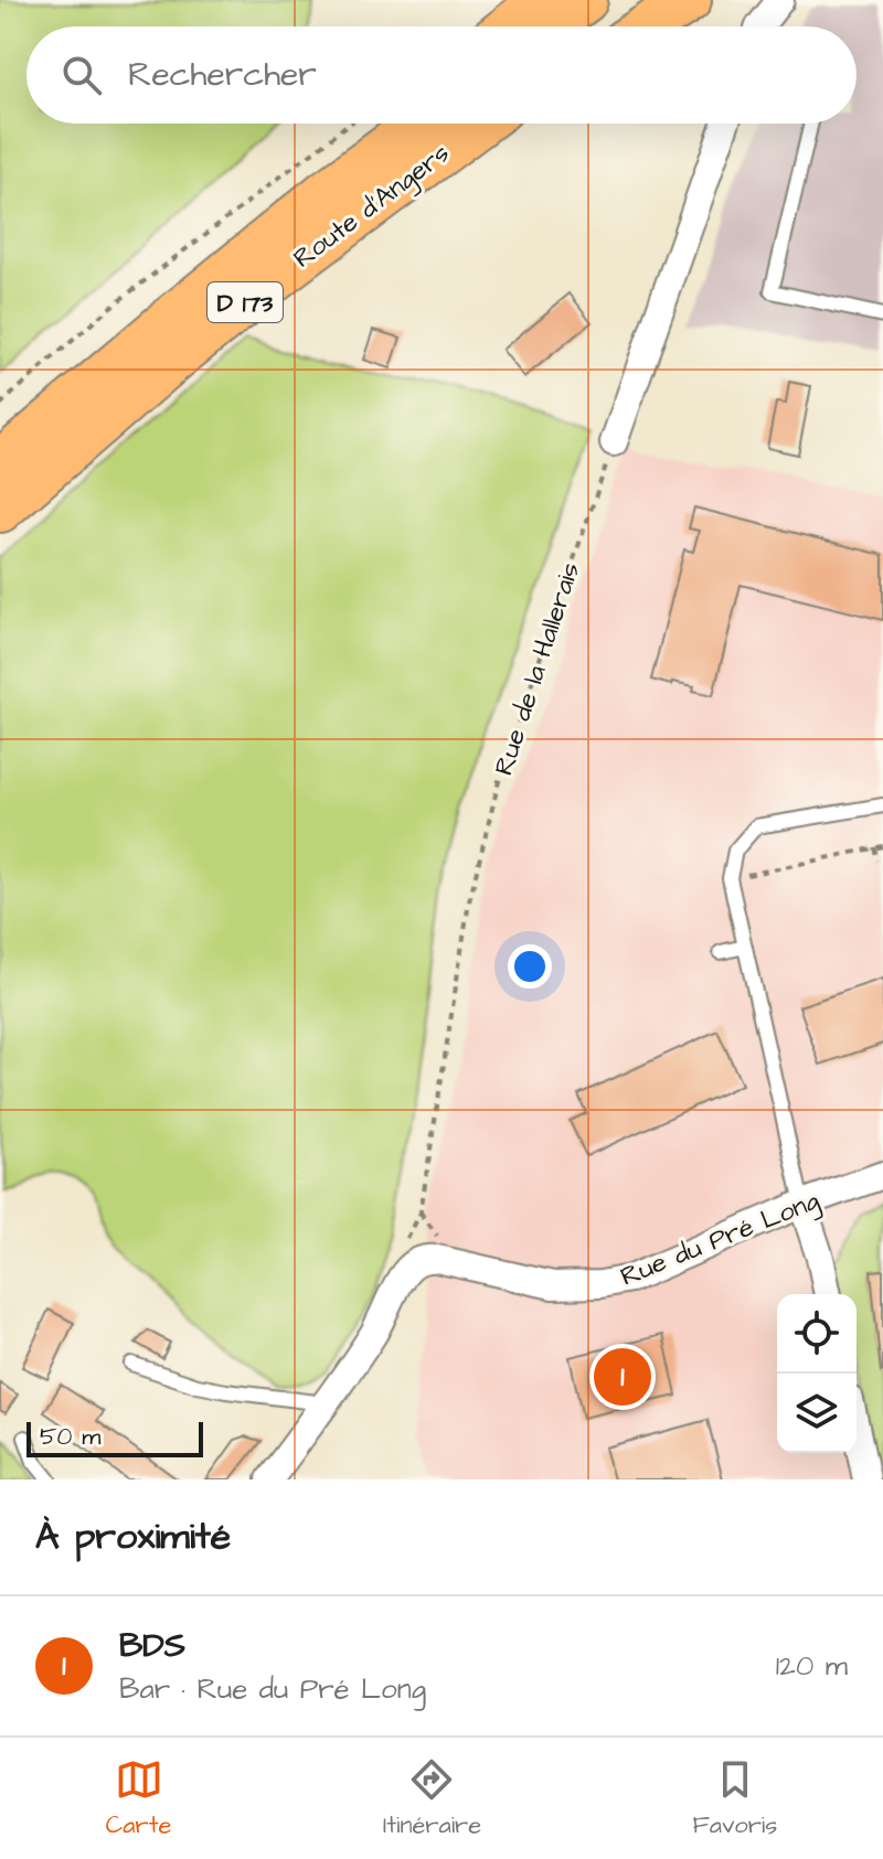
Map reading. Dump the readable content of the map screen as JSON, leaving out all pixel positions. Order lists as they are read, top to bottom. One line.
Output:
{"streets":{"highway":["Route d'Angers","D 173"],"street":["Rue du Pré Long"],"path":["Rue de la Hallerais"]},"scale_bar":"50 m","page":{"search":"Rechercher","pins":"1","scale":"50 m","heading":"À proximité","list":[{"mark":"1","name":"BDS","note":"Bar · Rue du Pré Long","value":"120 m"}],"nav":["Carte","Itinéraire","Favoris"]}}
